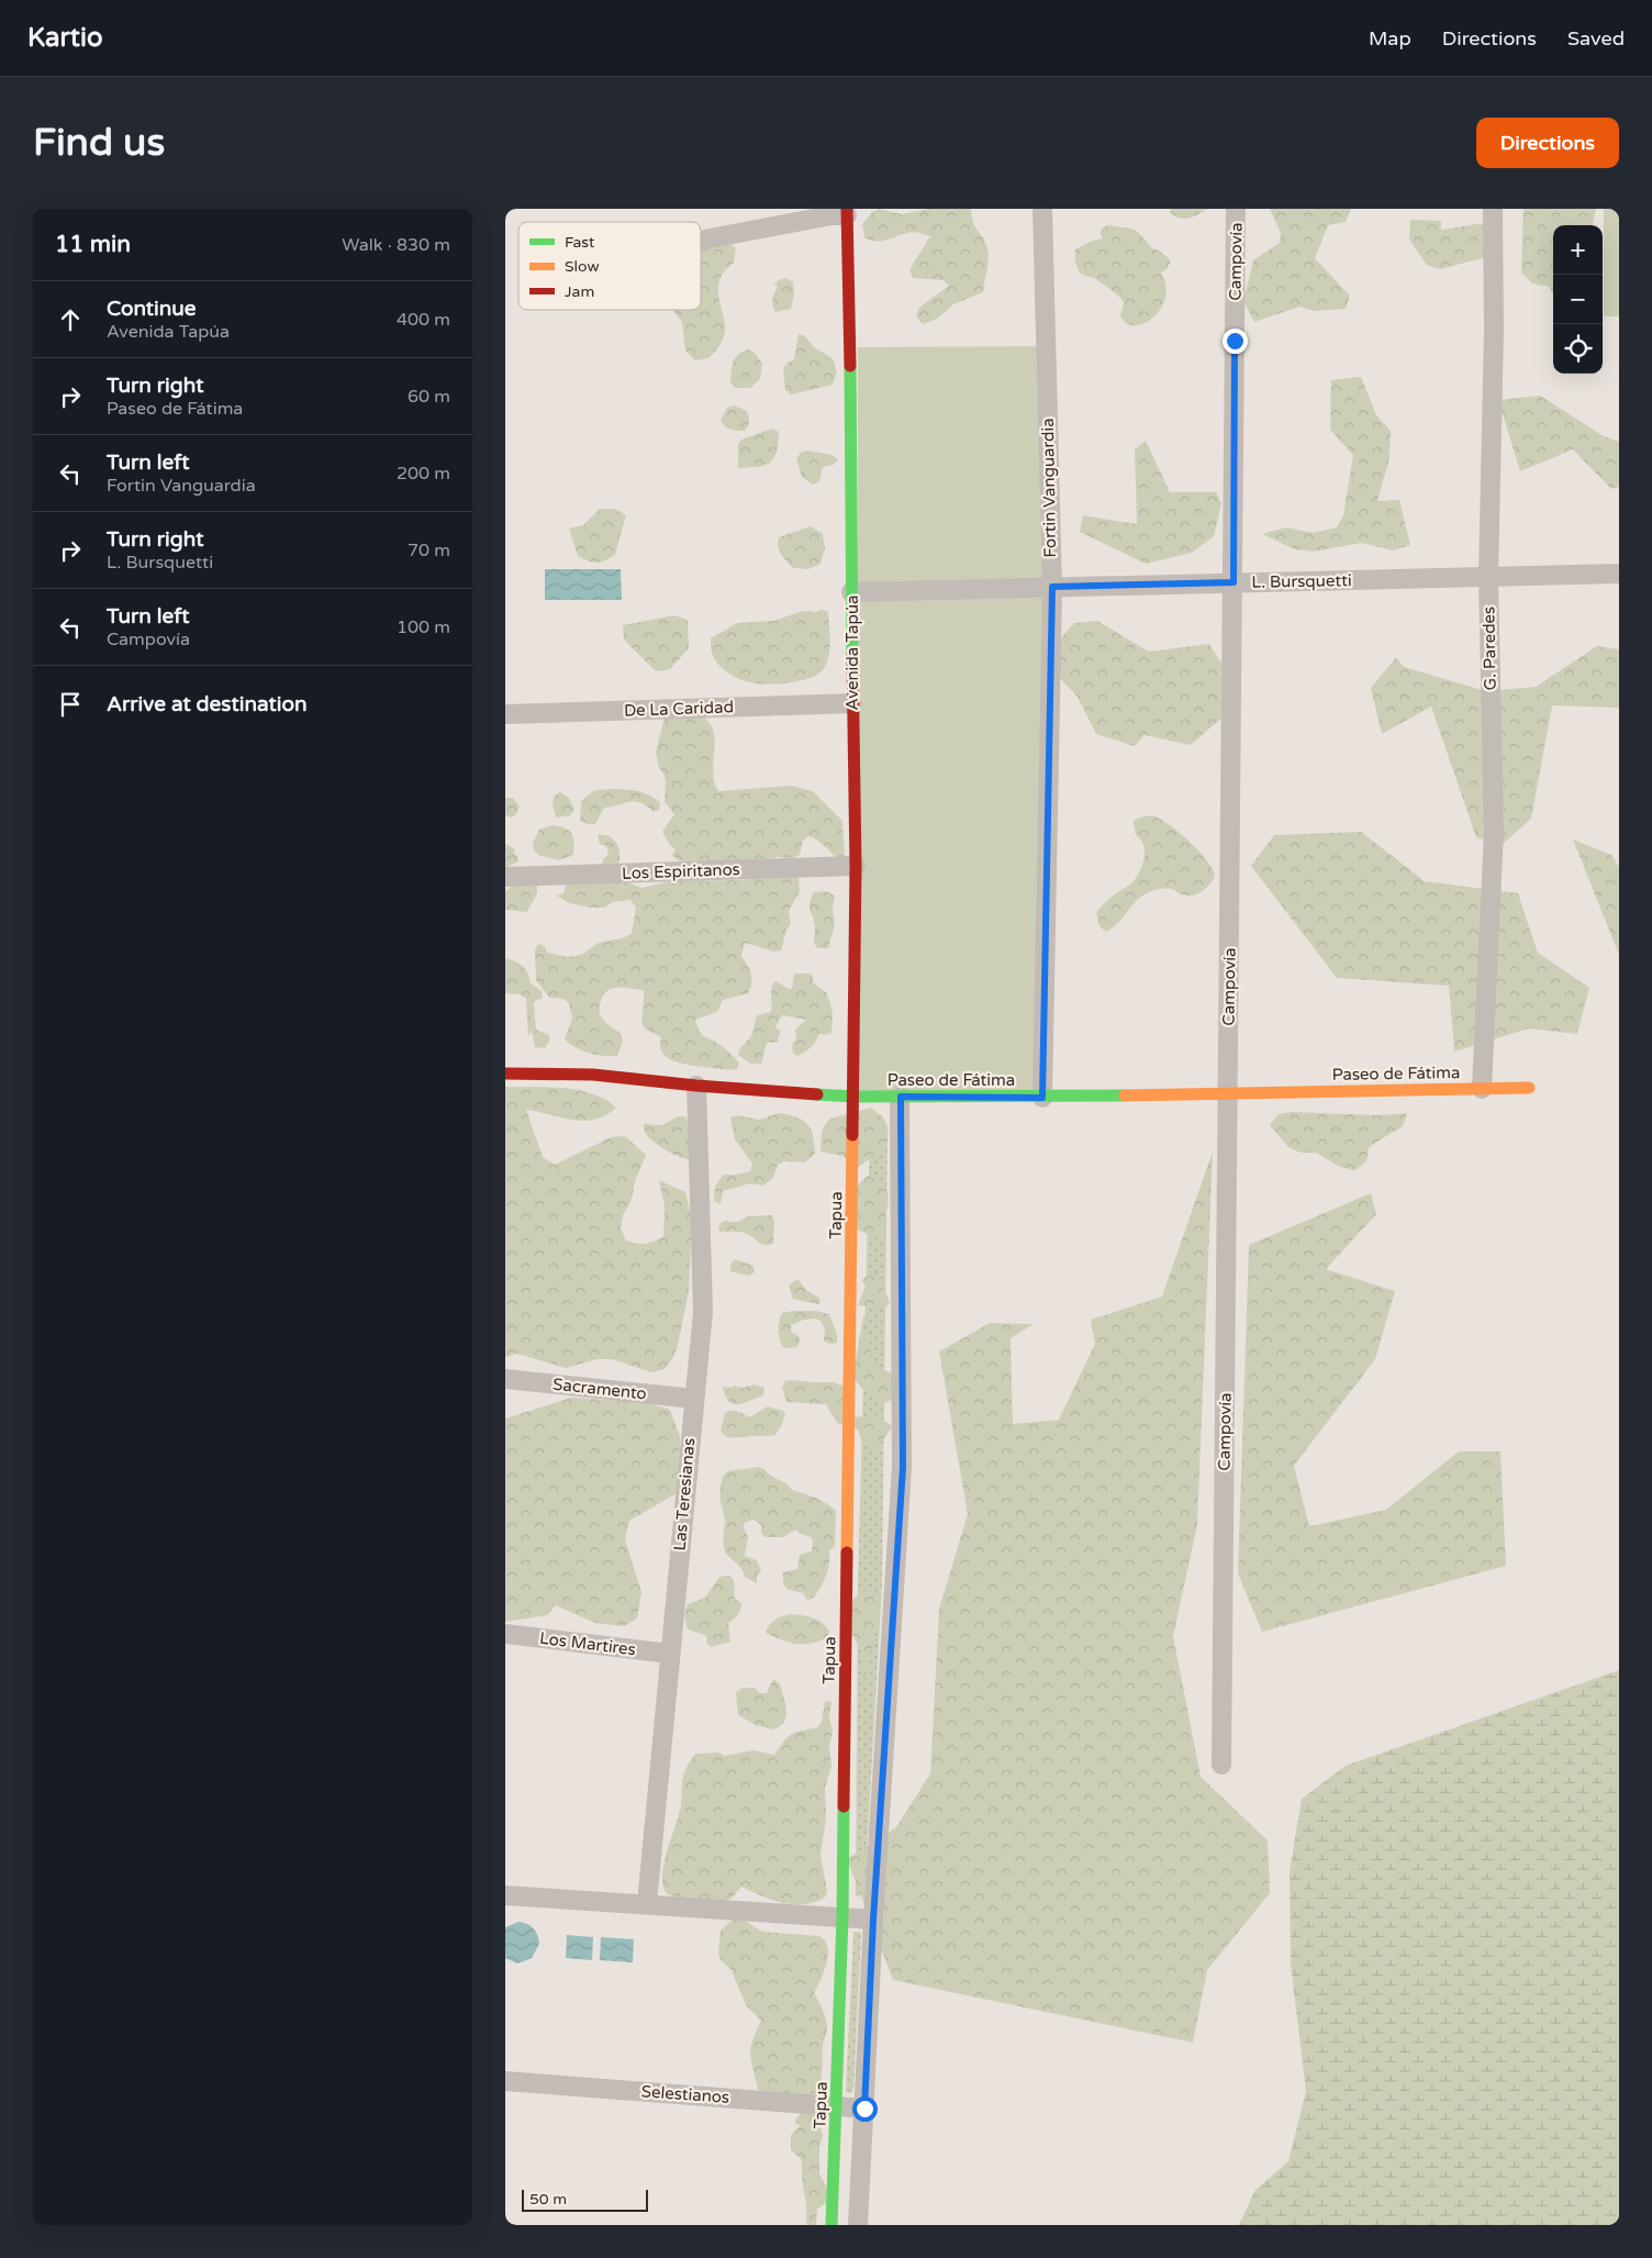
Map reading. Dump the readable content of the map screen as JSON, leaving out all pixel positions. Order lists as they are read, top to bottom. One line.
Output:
{"streets":{"street":["Campovía","Fortin Vanguardia","L. Bursquetti","G. Paredes","Avenida Tapúa","De La Caridad","Los Espiritanos","Paseo de Fátima","Tapua","Sacramento","Las Teresianas","Los Martires","Selestianos"]},"crossings":[["Campovía","L. Bursquetti"],["Campovía","Paseo de Fátima"],["Fortin Vanguardia","L. Bursquetti"],["Fortin Vanguardia","Paseo de Fátima"],["L. Bursquetti","G. Paredes"],["L. Bursquetti","Avenida Tapúa"],["G. Paredes","Paseo de Fátima"],["Avenida Tapúa","De La Caridad"],["Avenida Tapúa","Los Espiritanos"],["Avenida Tapúa","Paseo de Fátima"],["Avenida Tapúa","Tapua"],["Paseo de Fátima","Tapua"],["Paseo de Fátima","Las Teresianas"],["Tapua","Selestianos"],["Sacramento","Las Teresianas"],["Las Teresianas","Los Martires"]],"legend":["Fast","Slow","Jam"],"scale_bar":"50 m","page":{"header":"Kartio","nav":["Map","Directions","Saved"],"buttons":"Directions","title":"Find us","heading":["11 min","Walk · 830 m"],"map_buttons":["+","−"],"list":[["Continue","Avenida Tapúa","400 m"],["Turn right","Paseo de Fátima","60 m"],["Turn left","Fortin Vanguardia","200 m"],["Turn right","L. Bursquetti","70 m"],["Turn left","Campovía","100 m"],"Arrive at destination"],"scale":"50 m"}}
